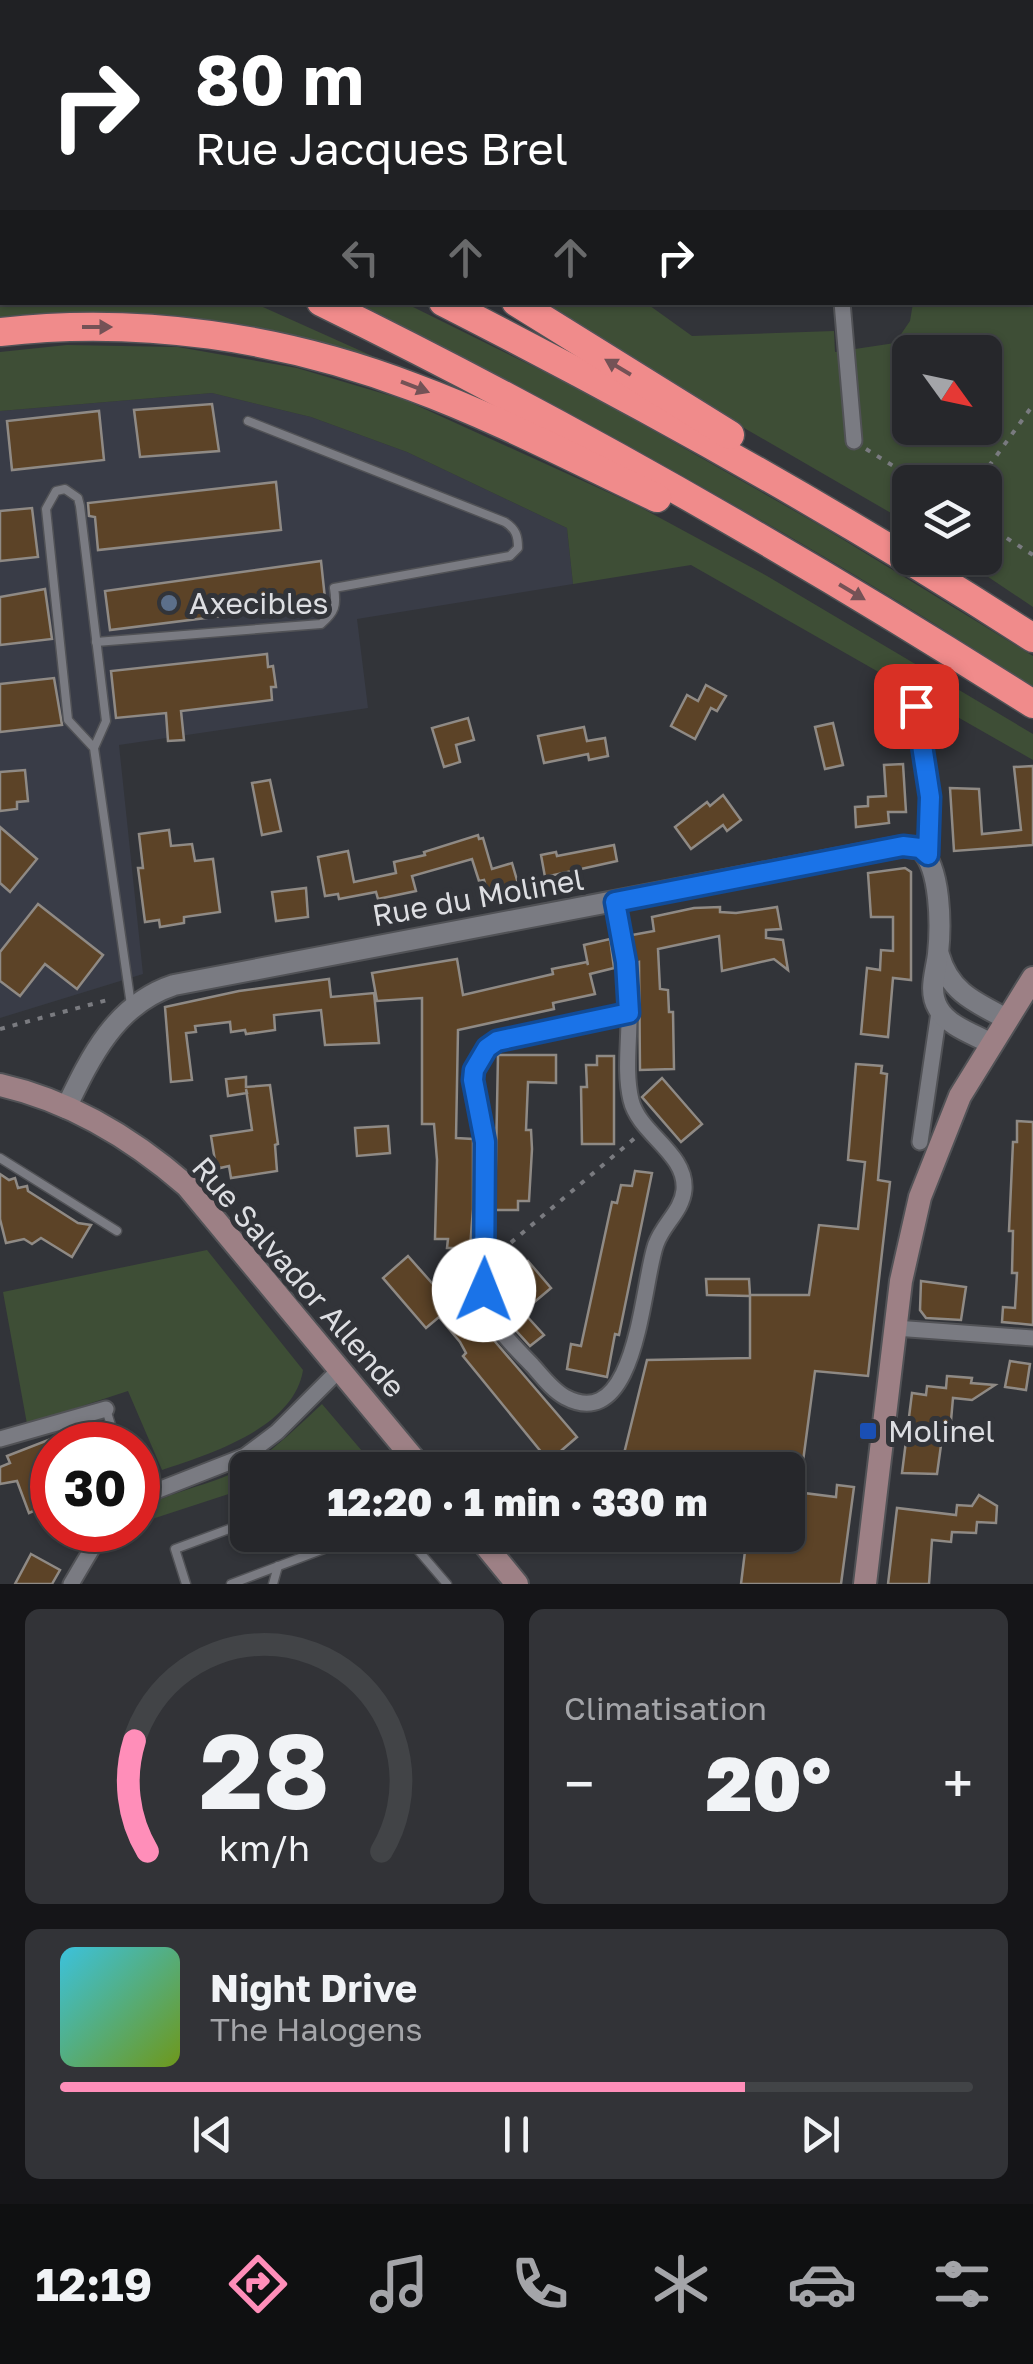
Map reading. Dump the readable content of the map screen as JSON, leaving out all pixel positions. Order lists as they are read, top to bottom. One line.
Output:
{"streets":{"main road":["Rue Salvador Allende"],"street":["Rue du Molinel"]},"crossings":[["Rue du Molinel","Rue Salvador Allende"]],"places":{"other":["Axecibles"],"transit":["Molinel"]},"north":"bottom right","page":{"turn":["80 m","Rue Jacques Brel"],"limit":"30","trip":"12:20 · 1 min · 330 m","tile":"Climatisation","heat":["−","20°","+"],"song":["Night Drive","The Halogens"],"tabs":"12:19","gauge":["28","km/h"]}}
